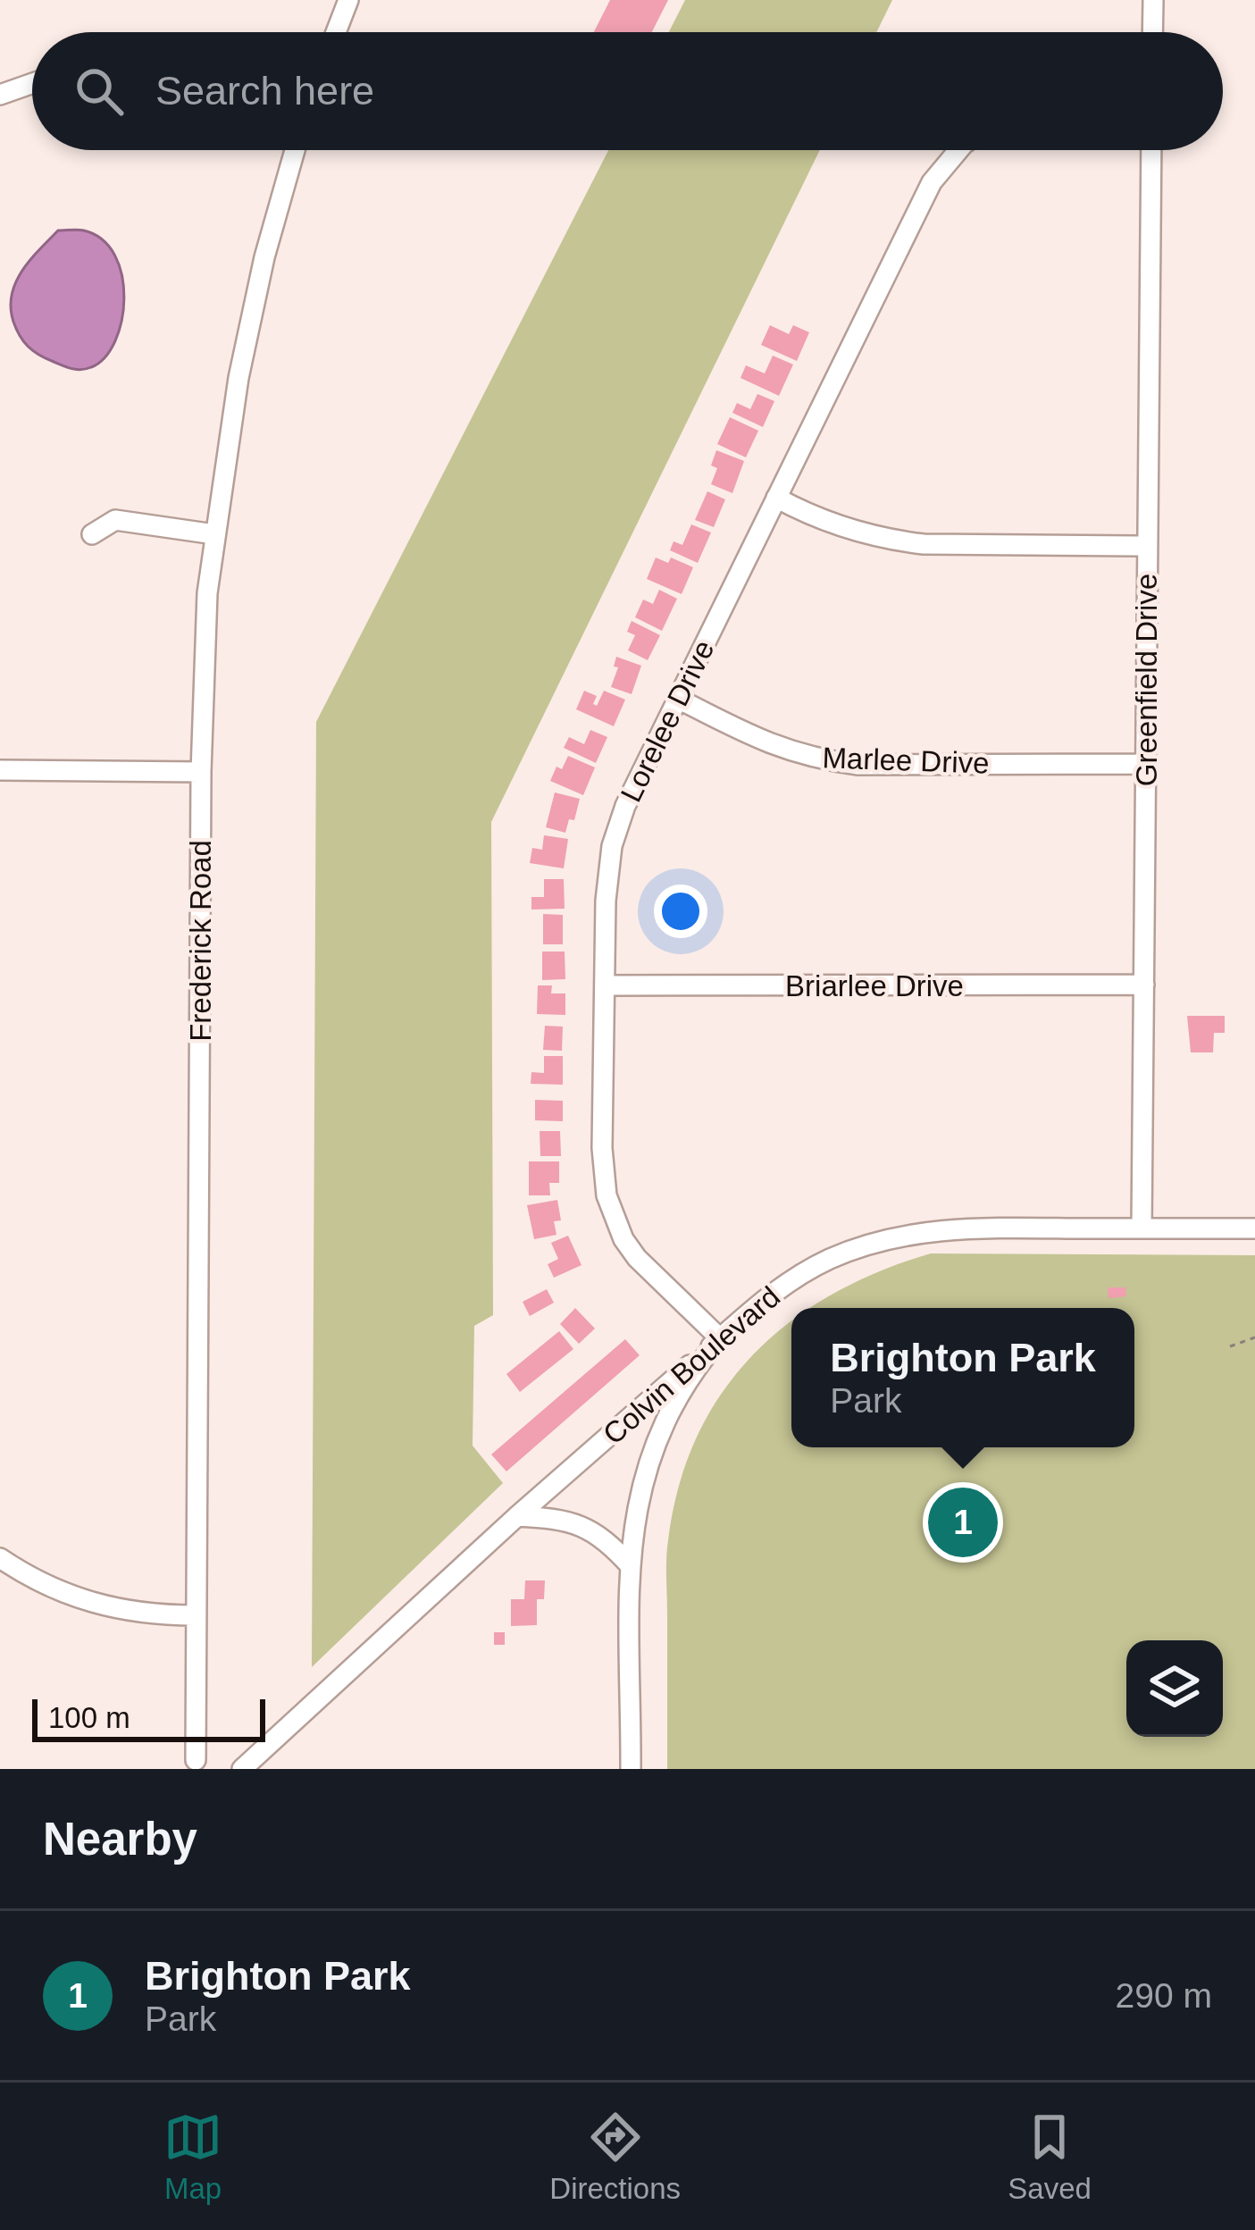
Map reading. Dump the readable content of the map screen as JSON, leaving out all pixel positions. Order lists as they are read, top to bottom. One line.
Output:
{"streets":{"street":["Greenfield Drive","Lorelee Drive","Marlee Drive","Frederick Road","Briarlee Drive","Colvin Boulevard"]},"crossings":[["Greenfield Drive","Marlee Drive"],["Greenfield Drive","Briarlee Drive"],["Greenfield Drive","Colvin Boulevard"],["Lorelee Drive","Marlee Drive"],["Lorelee Drive","Briarlee Drive"],["Lorelee Drive","Colvin Boulevard"]],"scale_bar":"100 m","page":{"search":"Search here","popup":["Brighton Park","Park"],"pins":"1","scale":"100 m","heading":"Nearby","list":[{"mark":"1","name":"Brighton Park","note":"Park","value":"290 m"}],"nav":["Map","Directions","Saved"]}}
